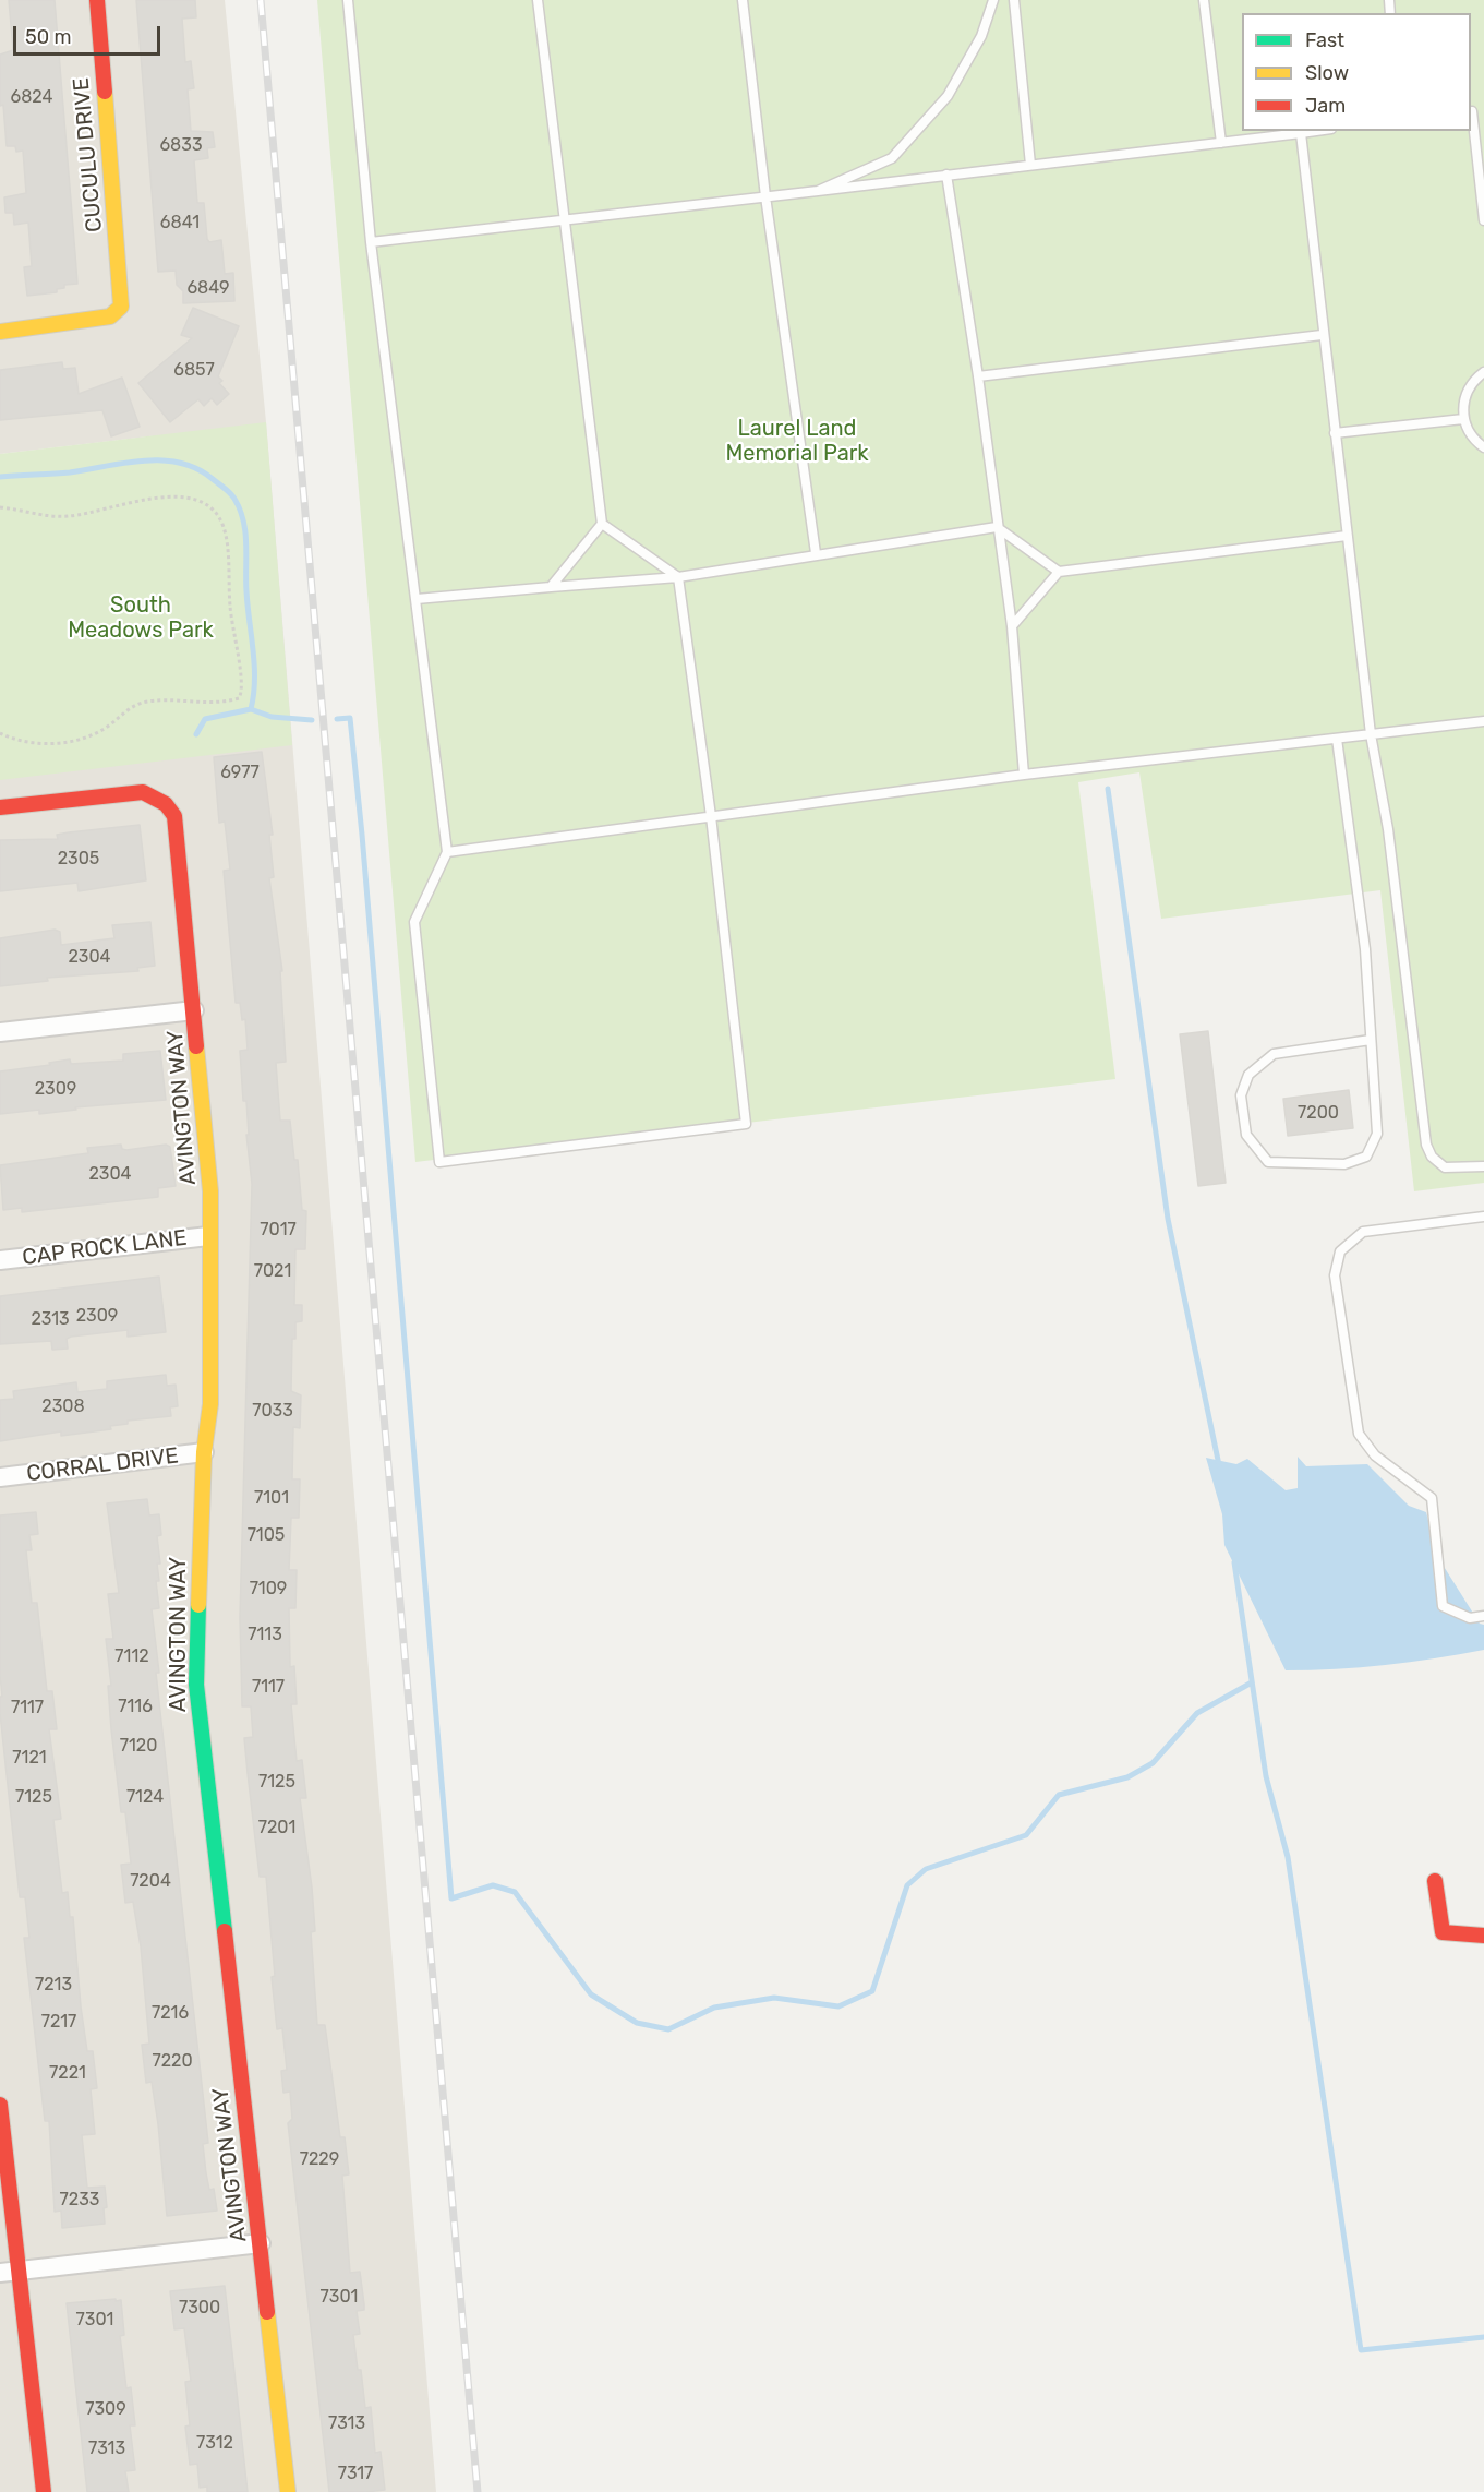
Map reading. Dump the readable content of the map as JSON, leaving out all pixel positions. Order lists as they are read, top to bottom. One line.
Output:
{"streets":{"street":["CUCULU DRIVE","AVINGTON WAY","CAP ROCK LANE","CORRAL DRIVE"]},"crossings":[["AVINGTON WAY","CAP ROCK LANE"],["AVINGTON WAY","CORRAL DRIVE"]],"parks":["Laurel Land Memorial Park","South Meadows Park"],"house_numbers":["6824","6833","6841","6849","6857","6977","2305","2304","2309","7200","2304","7017","7021","2309","2313","2308","7033","7101","7105","7109","7113","7112","7117","7116","7117","7120","7121","7125","7125","7124","7201","7204","7213","7216","7217","7220","7221","7229","7233","7301","7300","7301","7309","7313","7312","7313","7317"],"legend":["Fast","Slow","Jam"],"scale_bar":"50 m"}
